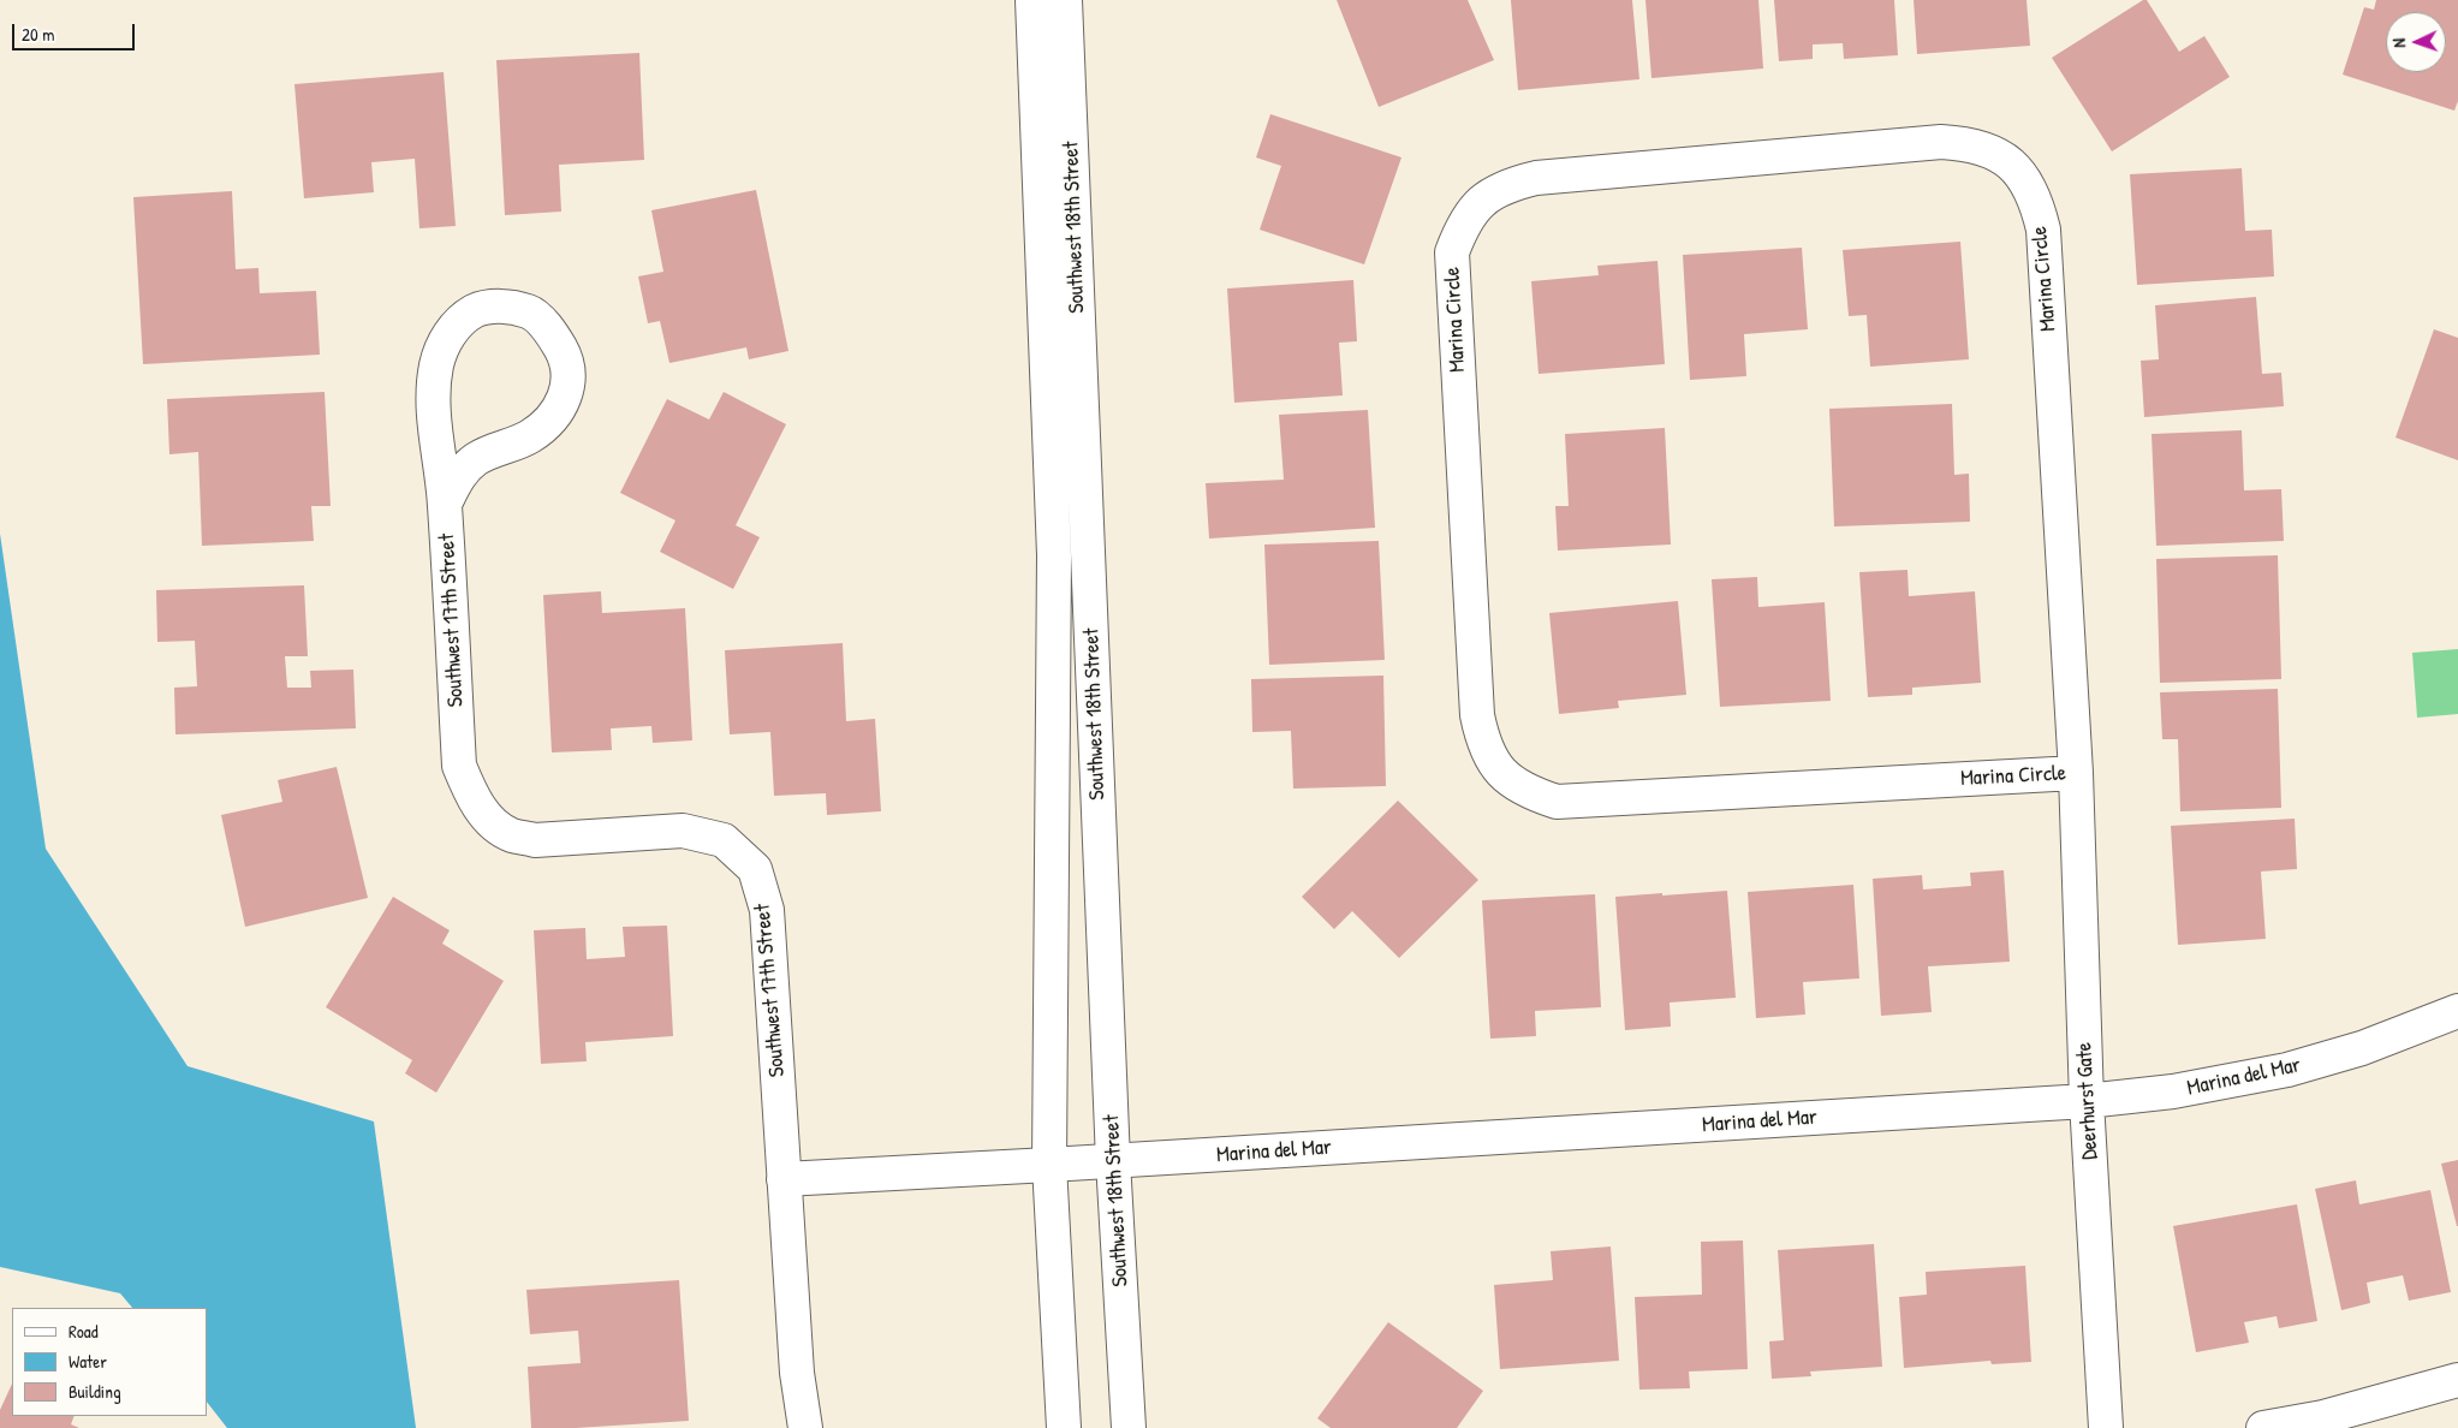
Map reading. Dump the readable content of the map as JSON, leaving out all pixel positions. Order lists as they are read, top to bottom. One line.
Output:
{"streets":{"street":["Southwest 18th Street","Marina Circle","Southwest 17th Street","Marina del Mar","Deerhurst Gate"]},"crossings":[["Southwest 18th Street","Marina del Mar"],["Marina Circle","Deerhurst Gate"],["Marina del Mar","Deerhurst Gate"]],"legend":["Road","Water","Building"],"scale_bar":"20 m","north":"left"}
